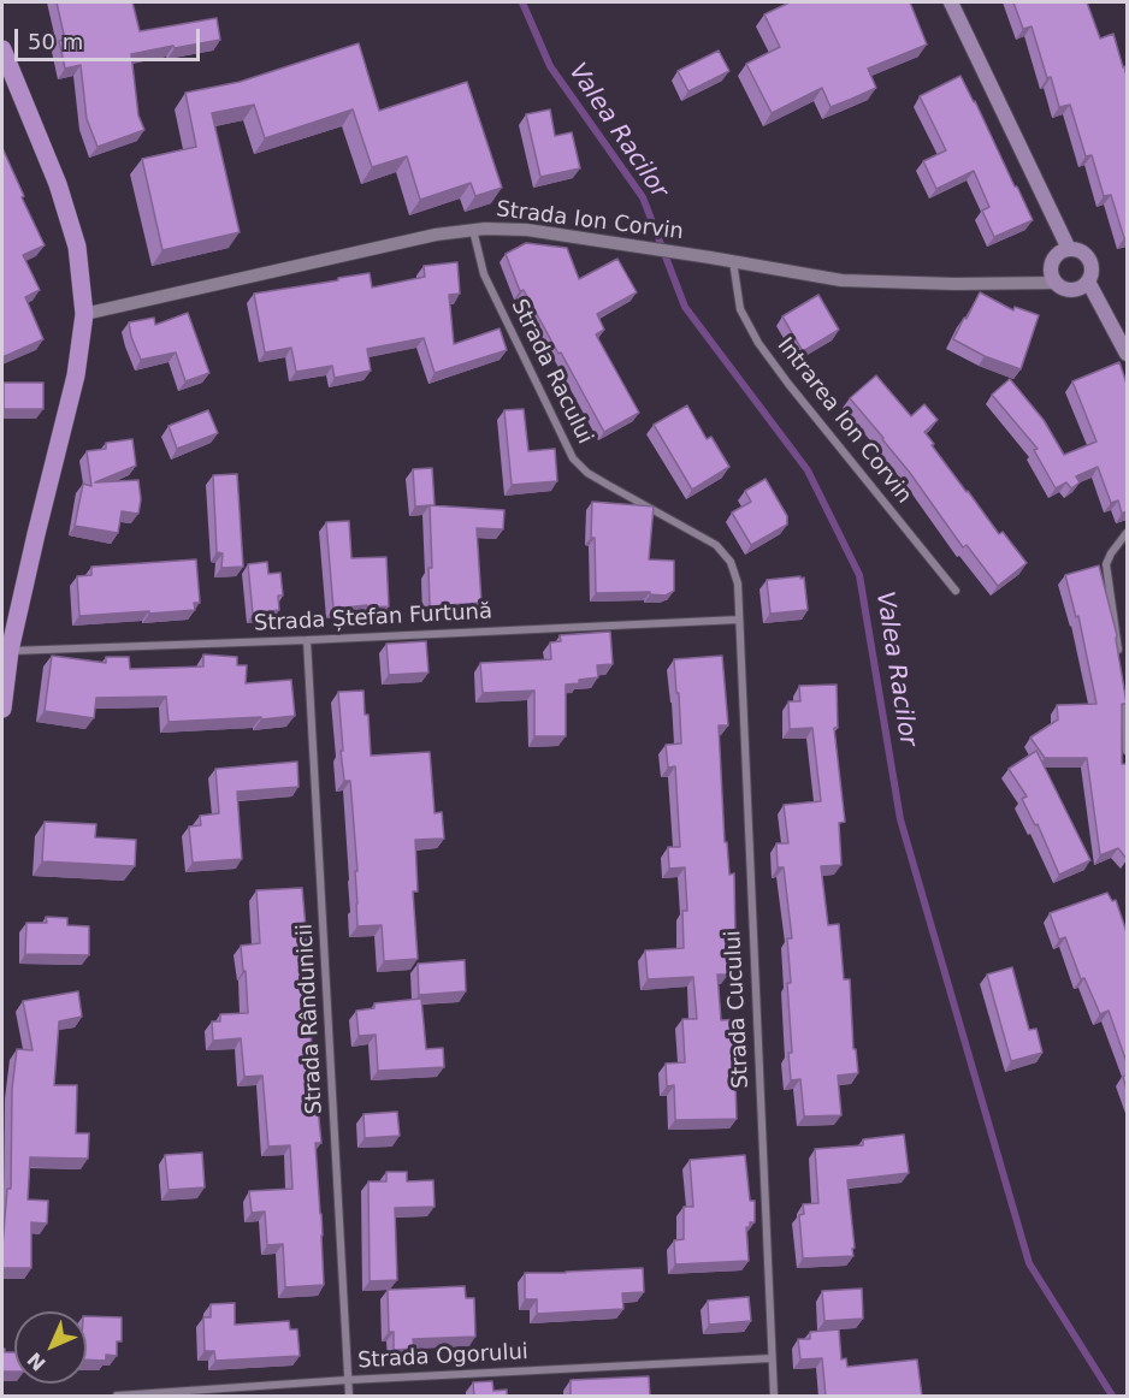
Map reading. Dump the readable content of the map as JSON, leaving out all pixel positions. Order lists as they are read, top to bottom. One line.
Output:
{"streets":{"street":["Strada Ion Corvin","Strada Racului","Intrarea Ion Corvin","Strada Ștefan Furtună","Strada Cucului","Strada Rândunicii","Strada Ogorului"]},"crossings":[["Strada Ion Corvin","Strada Racului"],["Strada Ion Corvin","Intrarea Ion Corvin"],["Strada Racului","Strada Ștefan Furtună"],["Strada Racului","Strada Cucului"],["Strada Ștefan Furtună","Strada Cucului"],["Strada Ștefan Furtună","Strada Rândunicii"],["Strada Cucului","Strada Ogorului"],["Strada Rândunicii","Strada Ogorului"]],"water":["Valea Racilor"],"scale_bar":"50 m","north":"bottom left"}
